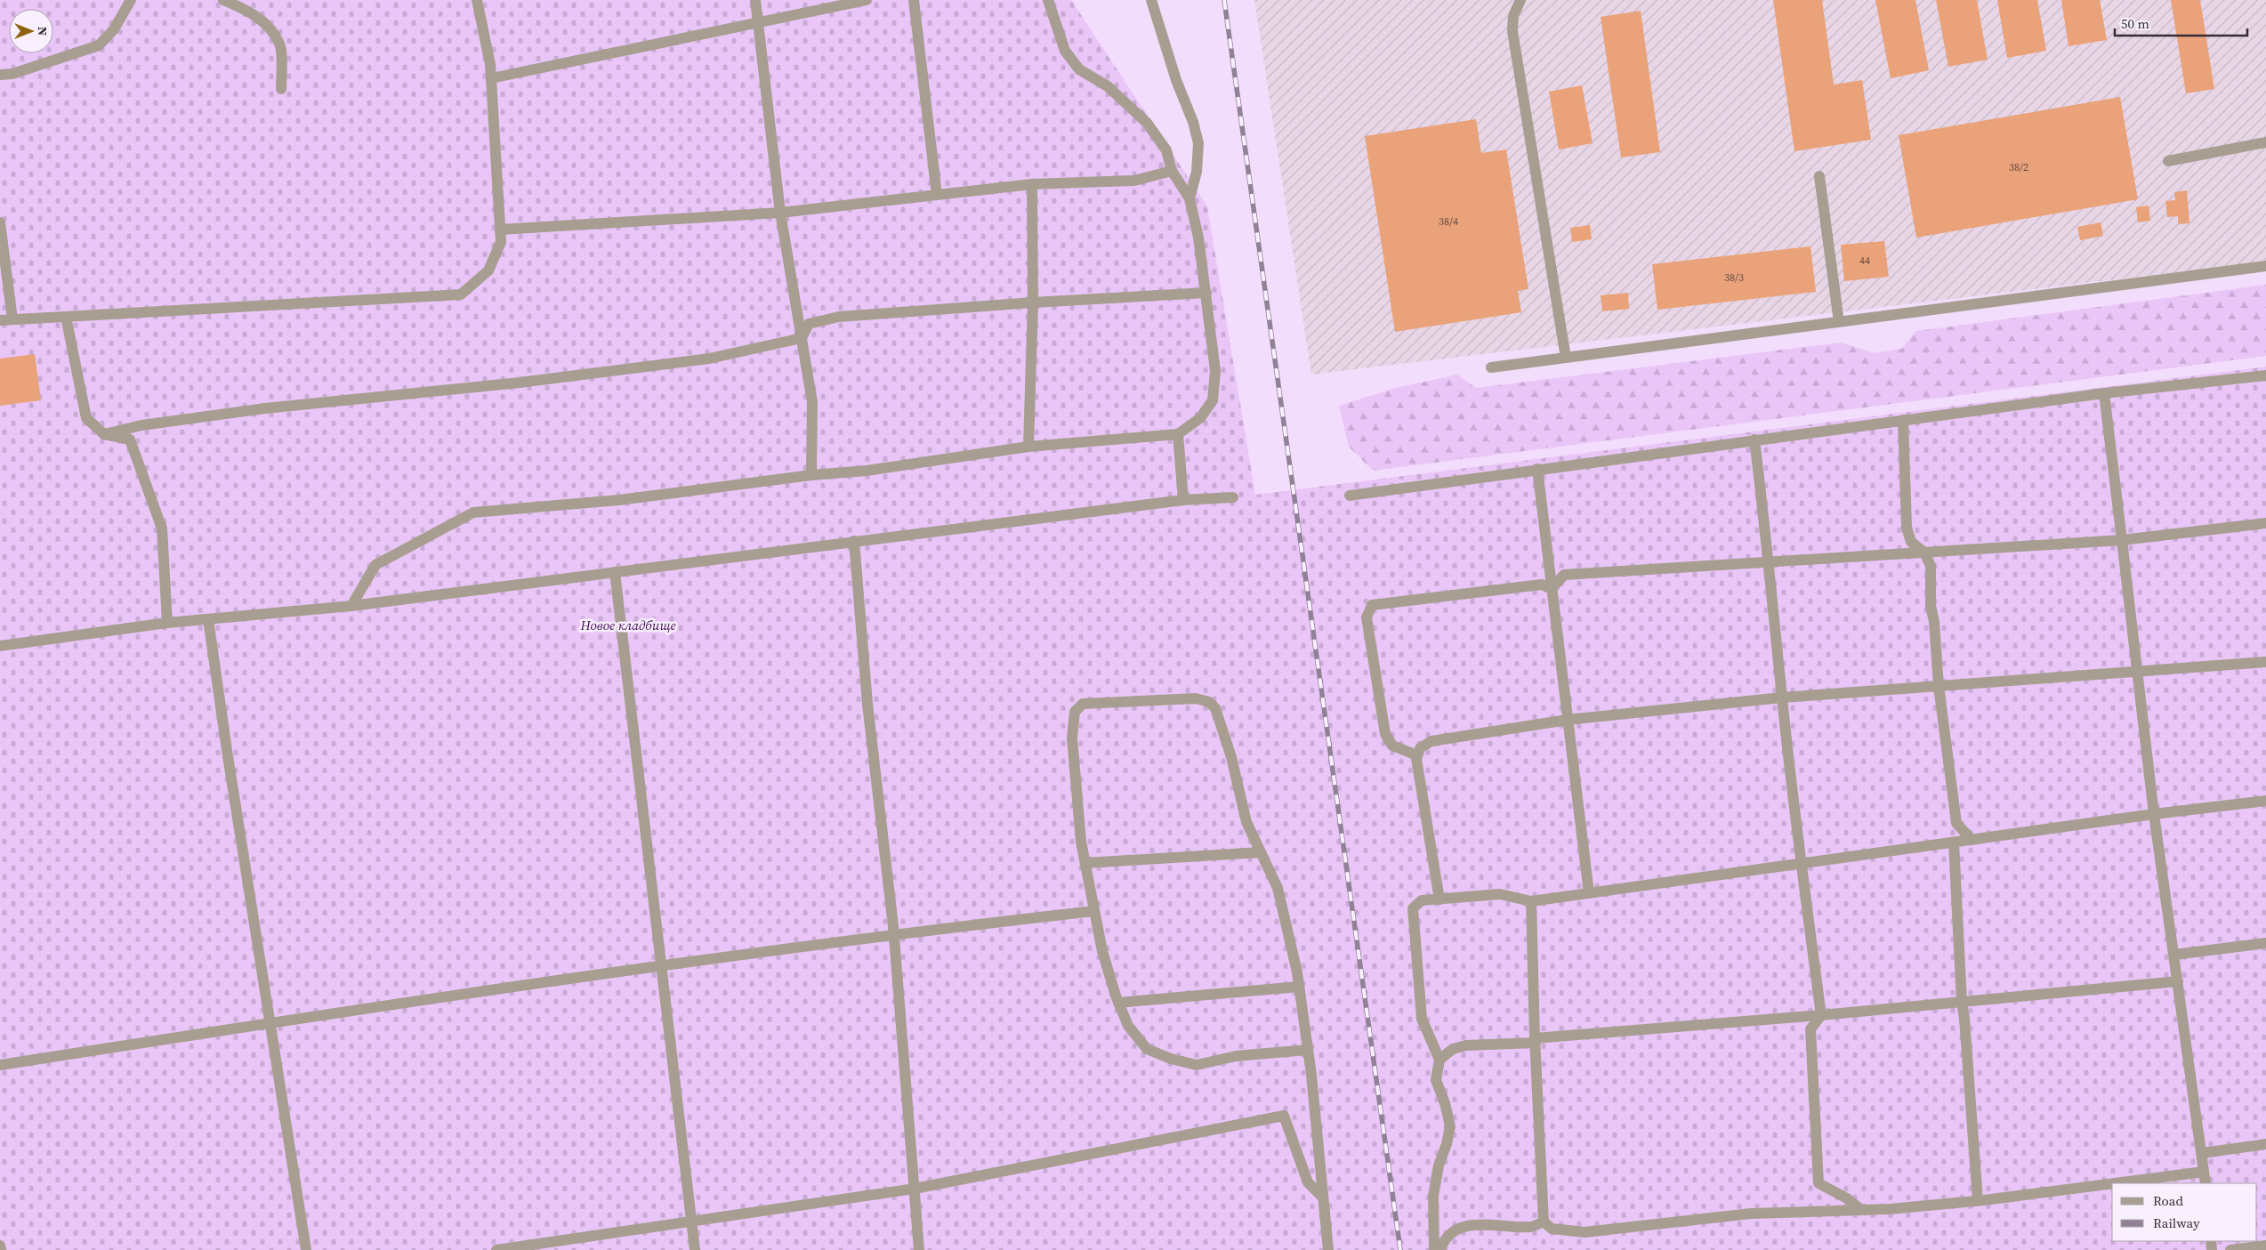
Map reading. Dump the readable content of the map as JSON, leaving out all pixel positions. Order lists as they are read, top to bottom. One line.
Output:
{"parks":["Новое кладбище"],"house_numbers":["38/2","38/4","44","38/3"],"legend":["Road","Railway"],"scale_bar":"50 m","north":"right"}
